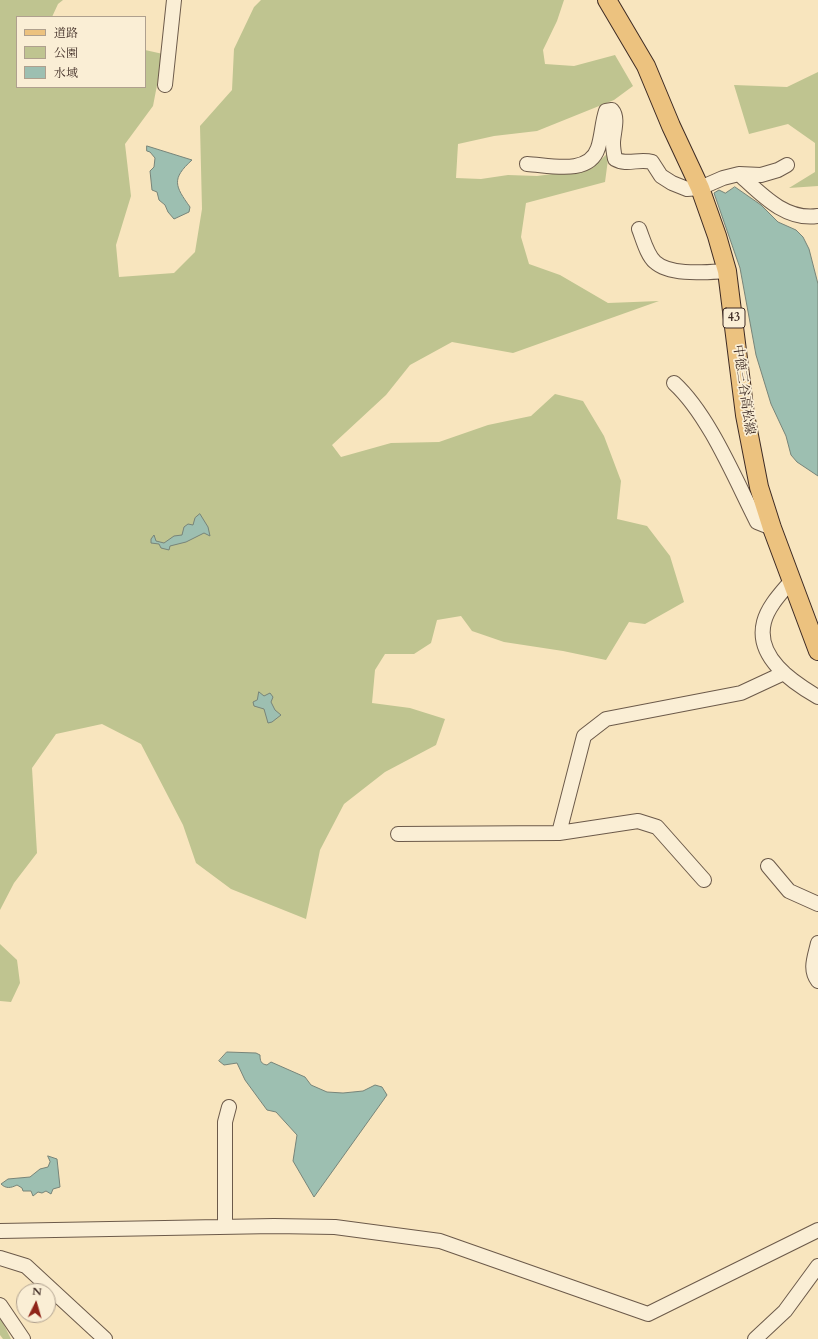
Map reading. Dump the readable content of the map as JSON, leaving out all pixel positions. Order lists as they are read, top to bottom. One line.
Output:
{"streets":{"main road":["43","中徳三谷高松線"]},"legend":["道路","公園","水域"],"north":"top"}
